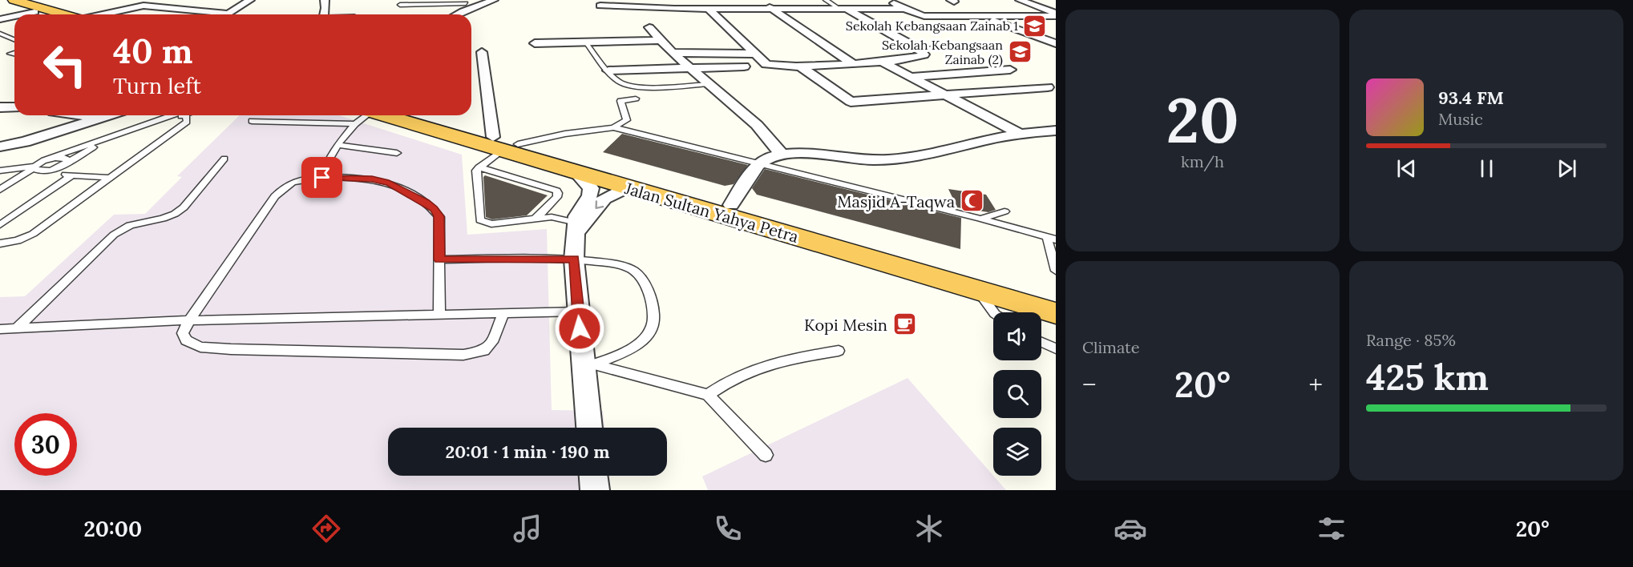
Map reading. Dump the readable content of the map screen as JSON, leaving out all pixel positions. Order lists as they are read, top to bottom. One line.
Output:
{"streets":{"highway":["Jalan Sultan Yahya Petra"]},"places":{"school or university":["Sekolah Kebangsaan Zainab 1","Sekolah Kebangsaan Zainab (2)"],"mosque":["Masjid A-Taqwa"],"cafe":["Kopi Mesin"]},"page":{"tile":[["20","km/h"],"Climate",["Range · 85%","425 km"]],"turn":["40 m","Turn left"],"song":["93.4 FM","Music"],"heat":["−","20°","+"],"limit":"30","trip":"20:01 · 1 min · 190 m","tabs":["20:00","20°"]}}
